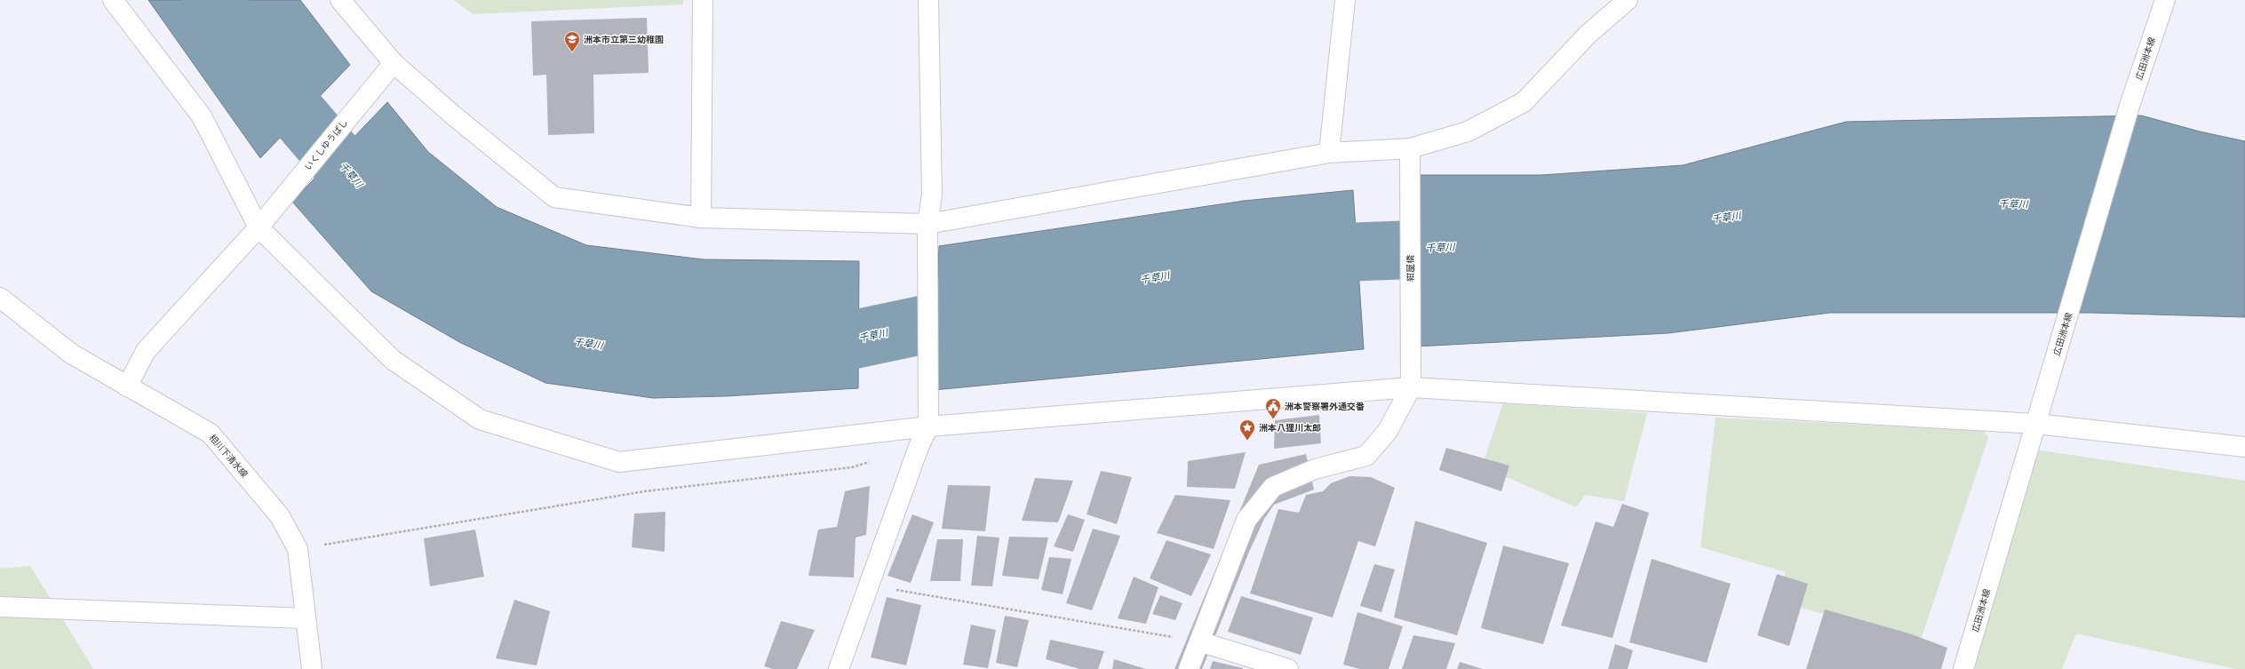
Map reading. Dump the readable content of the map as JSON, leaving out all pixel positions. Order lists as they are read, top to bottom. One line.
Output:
{"streets":{"street":["広田洲本線","いくしゆうばし","紺屋橋","相川下清水線"]},"crossings":[["いくしゆうばし","相川下清水線"]],"water":["千草川"],"places":{"school or university":["洲本市立第三幼稚園"],"public building":["洲本警察署外通交番"],"place":["洲本八狸川太郎"]}}
